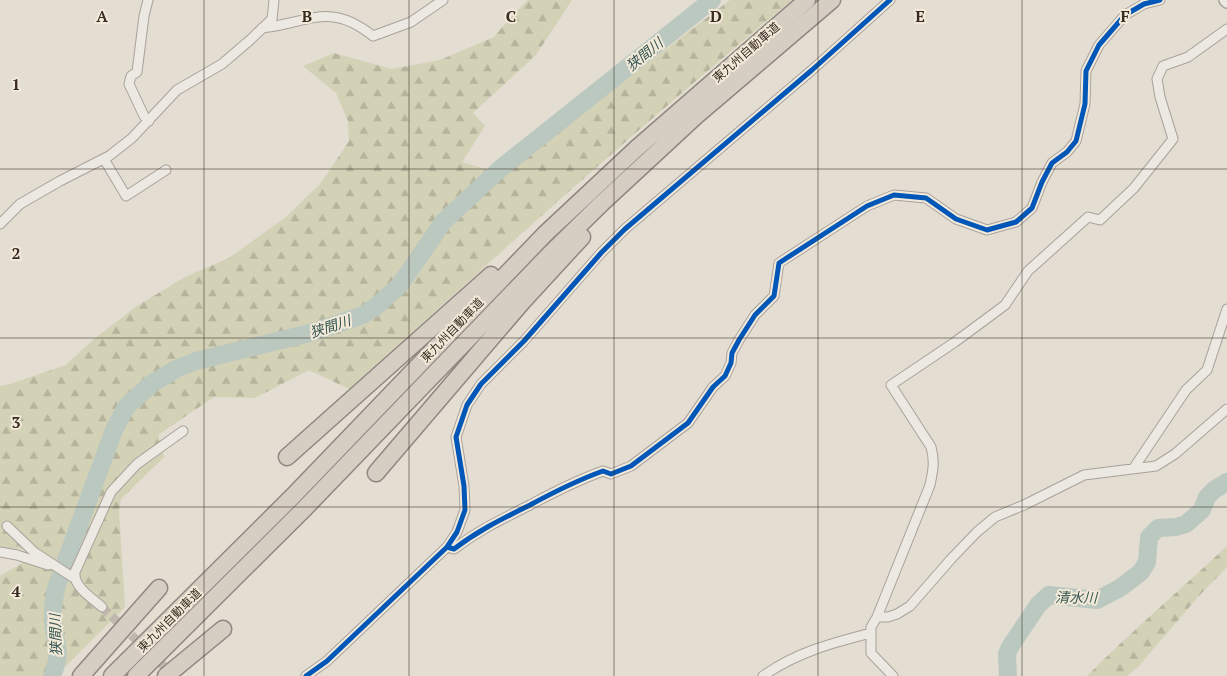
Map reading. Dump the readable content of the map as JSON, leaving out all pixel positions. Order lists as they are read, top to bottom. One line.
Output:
{"streets":{"highway":["東九州自動車道"]},"water":["狭間川","清水川"],"grid":{"columns":["A","B","C","D","E","F"],"rows":["1","2","3","4"]}}
